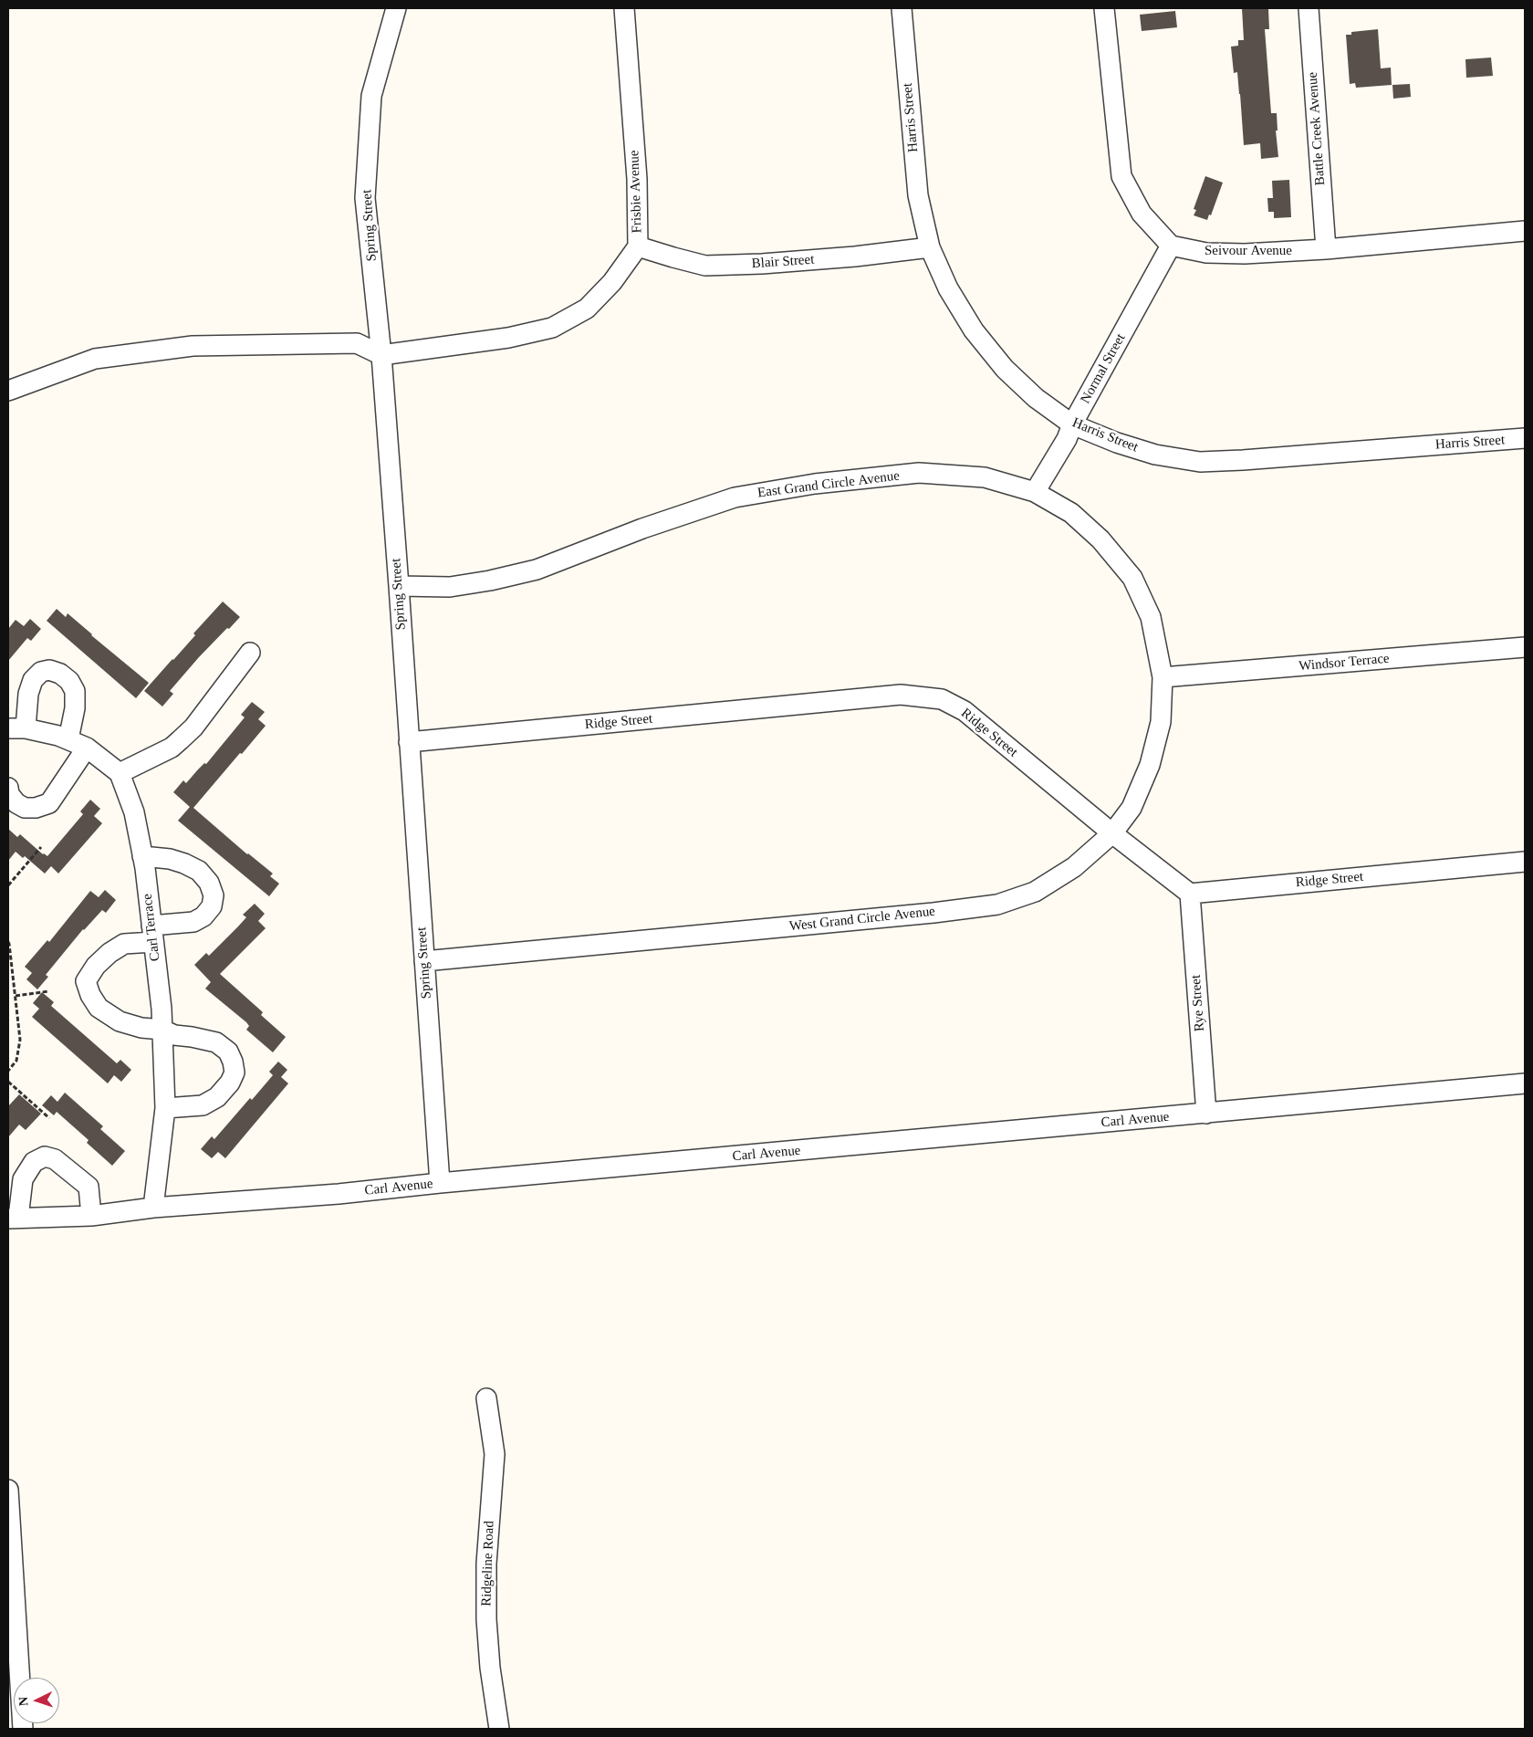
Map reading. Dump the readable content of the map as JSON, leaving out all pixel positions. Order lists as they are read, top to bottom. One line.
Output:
{"streets":{"street":["Harris Street","Battle Creek Avenue","Frisbie Avenue","Spring Street","Seivour Avenue","Blair Street","Normal Street","East Grand Circle Avenue","Windsor Terrace","Ridge Street","West Grand Circle Avenue","Carl Terrace","Rye Street","Carl Avenue","Ridgeline Road"]},"crossings":[["Harris Street","Blair Street"],["Harris Street","Normal Street"],["Battle Creek Avenue","Seivour Avenue"],["Frisbie Avenue","Spring Street"],["Frisbie Avenue","Blair Street"],["Spring Street","East Grand Circle Avenue"],["Spring Street","Ridge Street"],["Spring Street","West Grand Circle Avenue"],["Spring Street","Carl Avenue"],["Seivour Avenue","Normal Street"],["Normal Street","East Grand Circle Avenue"],["East Grand Circle Avenue","Windsor Terrace"],["East Grand Circle Avenue","West Grand Circle Avenue"],["Windsor Terrace","West Grand Circle Avenue"],["Ridge Street","West Grand Circle Avenue"],["Ridge Street","Rye Street"],["Carl Terrace","Carl Avenue"],["Rye Street","Carl Avenue"]],"north":"left"}
